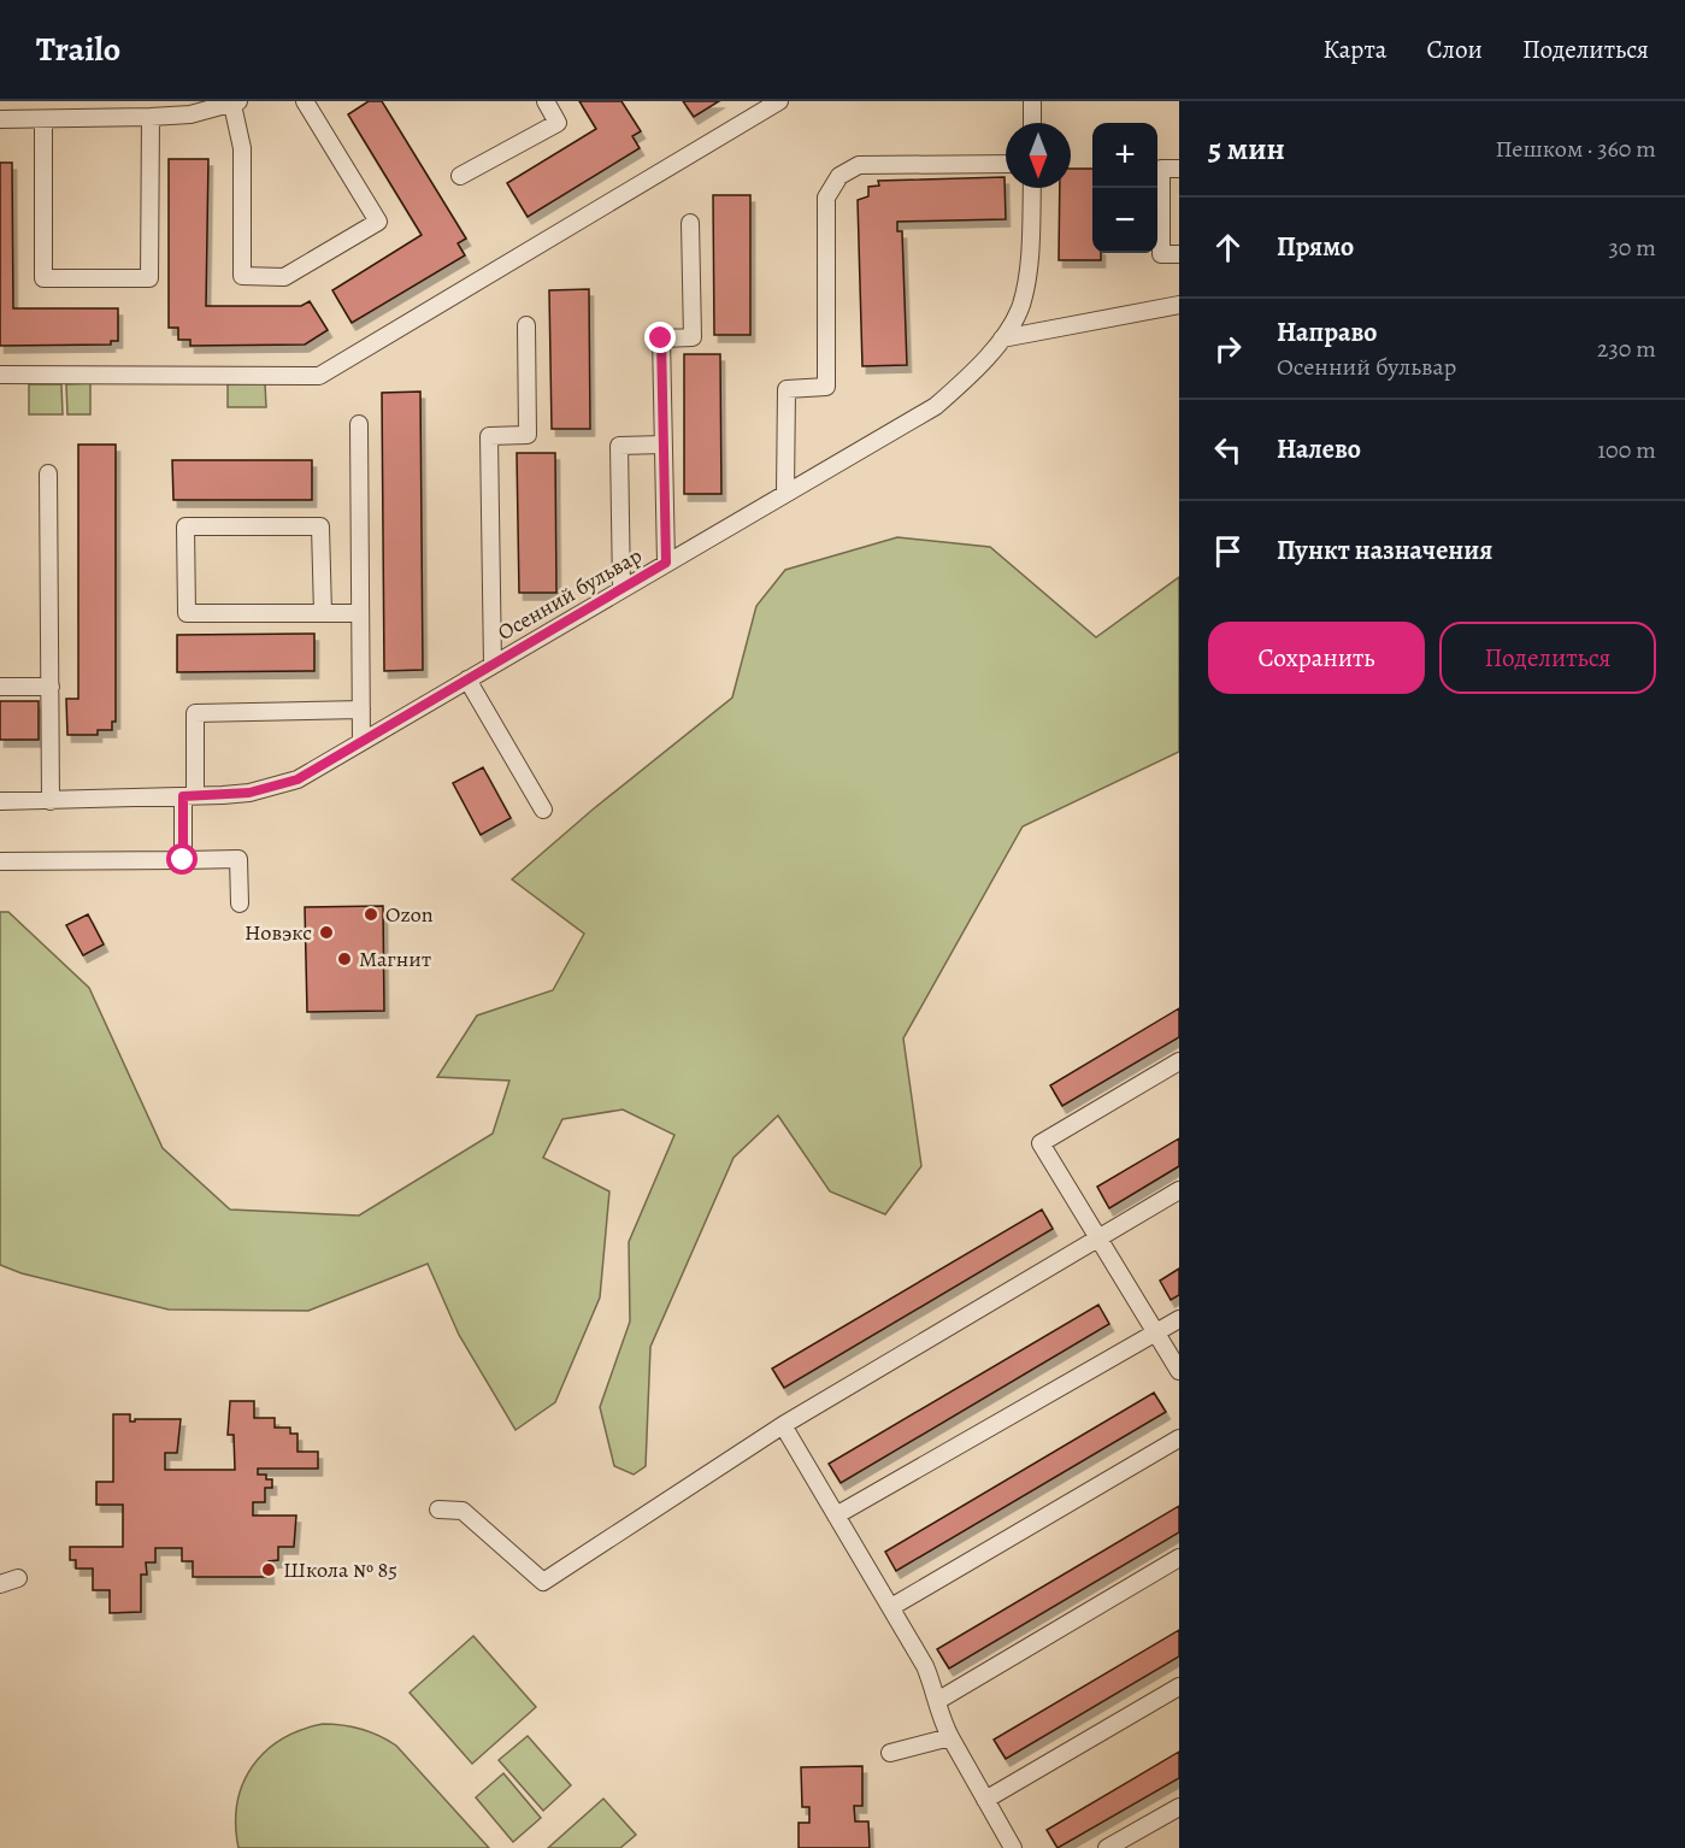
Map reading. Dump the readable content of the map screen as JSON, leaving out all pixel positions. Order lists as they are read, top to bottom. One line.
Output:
{"streets":{"street":["Осенний бульвар"]},"places":["Ozon","Новэкс","Магнит","Школа № 85"],"north":"bottom","page":{"header":"Trailo","nav":["Карта","Слои","Поделиться"],"heading":["5 мин","Пешком · 360 m"],"map_buttons":["+","−"],"list":[["Прямо","30 m"],["Направо","Осенний бульвар","230 m"],["Налево","100 m"],"Пункт назначения"],"buttons":["Сохранить","Поделиться"]}}
